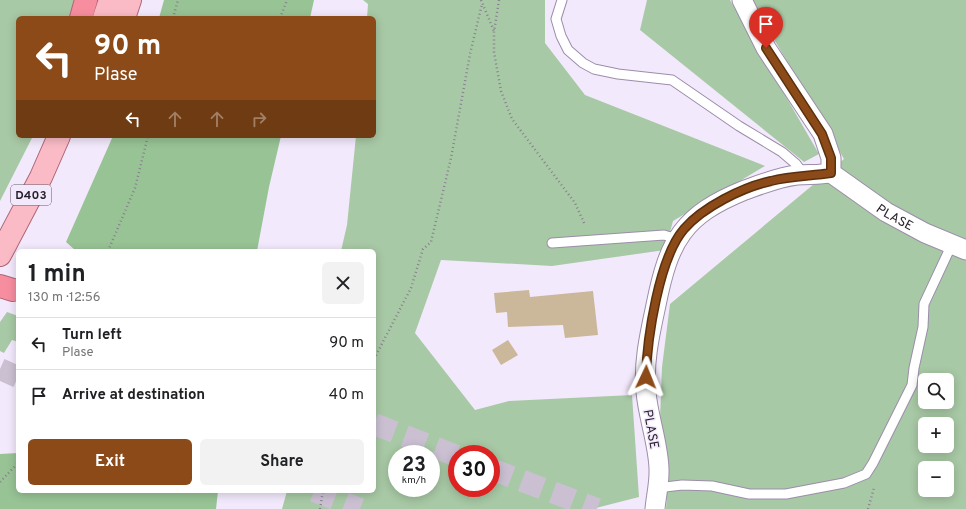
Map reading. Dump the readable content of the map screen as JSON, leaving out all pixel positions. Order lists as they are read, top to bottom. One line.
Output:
{"streets":{"main road":["D403"],"street":["PLASE"]},"page":{"turn":["90 m","Plase"],"heading":["1 min","130 m · 12:56"],"list":[{"name":"Turn left","note":"Plase","value":"90 m"},{"name":"Arrive at destination","value":"40 m"}],"map_buttons":["+","−"],"buttons":["Exit","Share"],"speed":"23 km/h","limit":"30"}}
